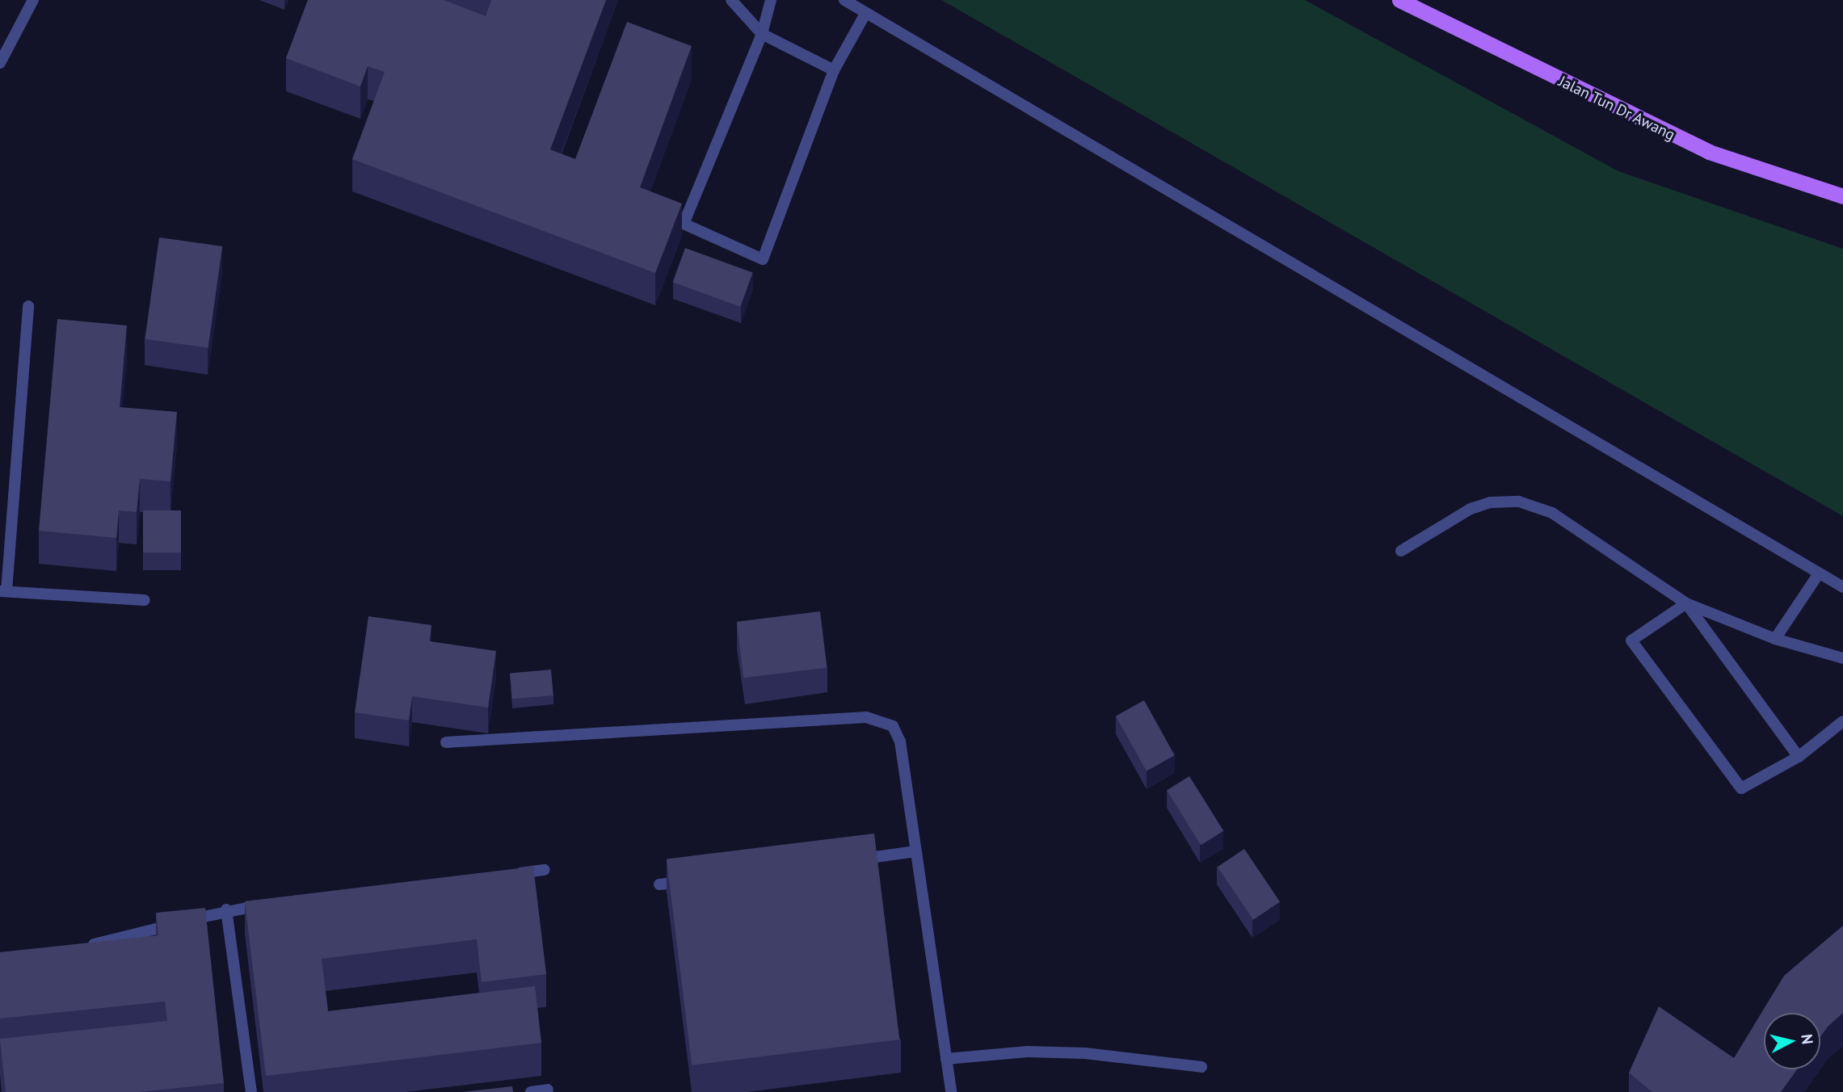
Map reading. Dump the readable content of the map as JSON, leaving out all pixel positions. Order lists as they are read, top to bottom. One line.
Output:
{"streets":{"main road":["Jalan Tun Dr Awang"]},"north":"right"}
